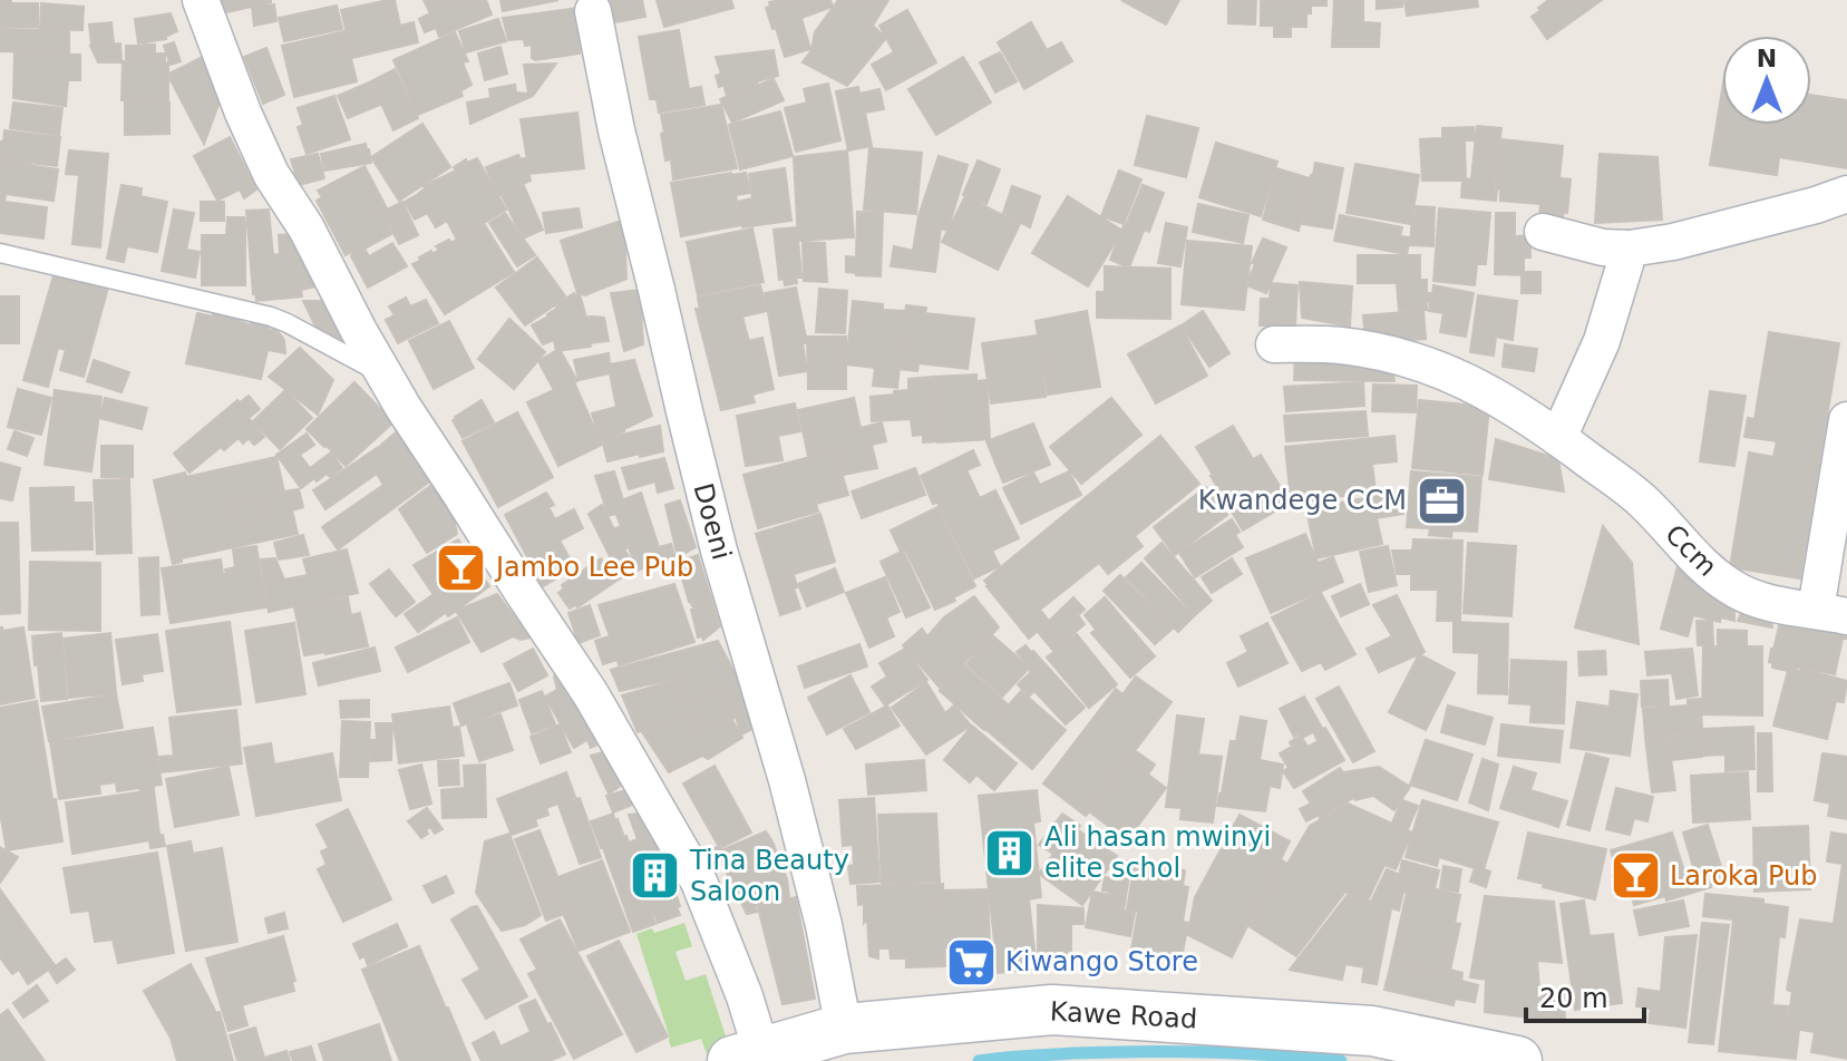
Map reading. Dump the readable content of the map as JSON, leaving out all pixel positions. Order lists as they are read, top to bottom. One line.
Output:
{"streets":{"main road":["Kawe Road"],"street":["Doeni","Ccm"]},"crossings":[["Doeni","Kawe Road"]],"places":{"office":["Kwandege CCM"],"bar":["Jambo Lee Pub","Laroka Pub"],"building":["Ali hasan mwinyi elite schol","Tina Beauty Saloon"],"supermarket":["Kiwango Store"]},"scale_bar":"20 m","north":"top"}
